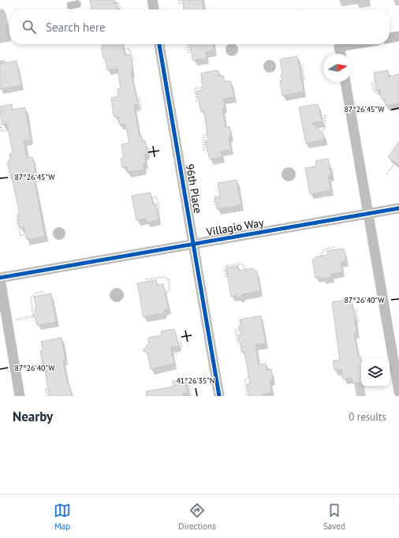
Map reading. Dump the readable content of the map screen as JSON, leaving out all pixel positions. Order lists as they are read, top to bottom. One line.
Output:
{"streets":{"street":["96th Place","Villagio Way"]},"crossings":[["96th Place","Villagio Way"]],"north":"right","page":{"search":"Search here","heading":["Nearby","0 results"],"nav":["Map","Directions","Saved"]},"coordinates":["87°26'45\"W","87°26'40\"W","41°26'35\"N"]}
